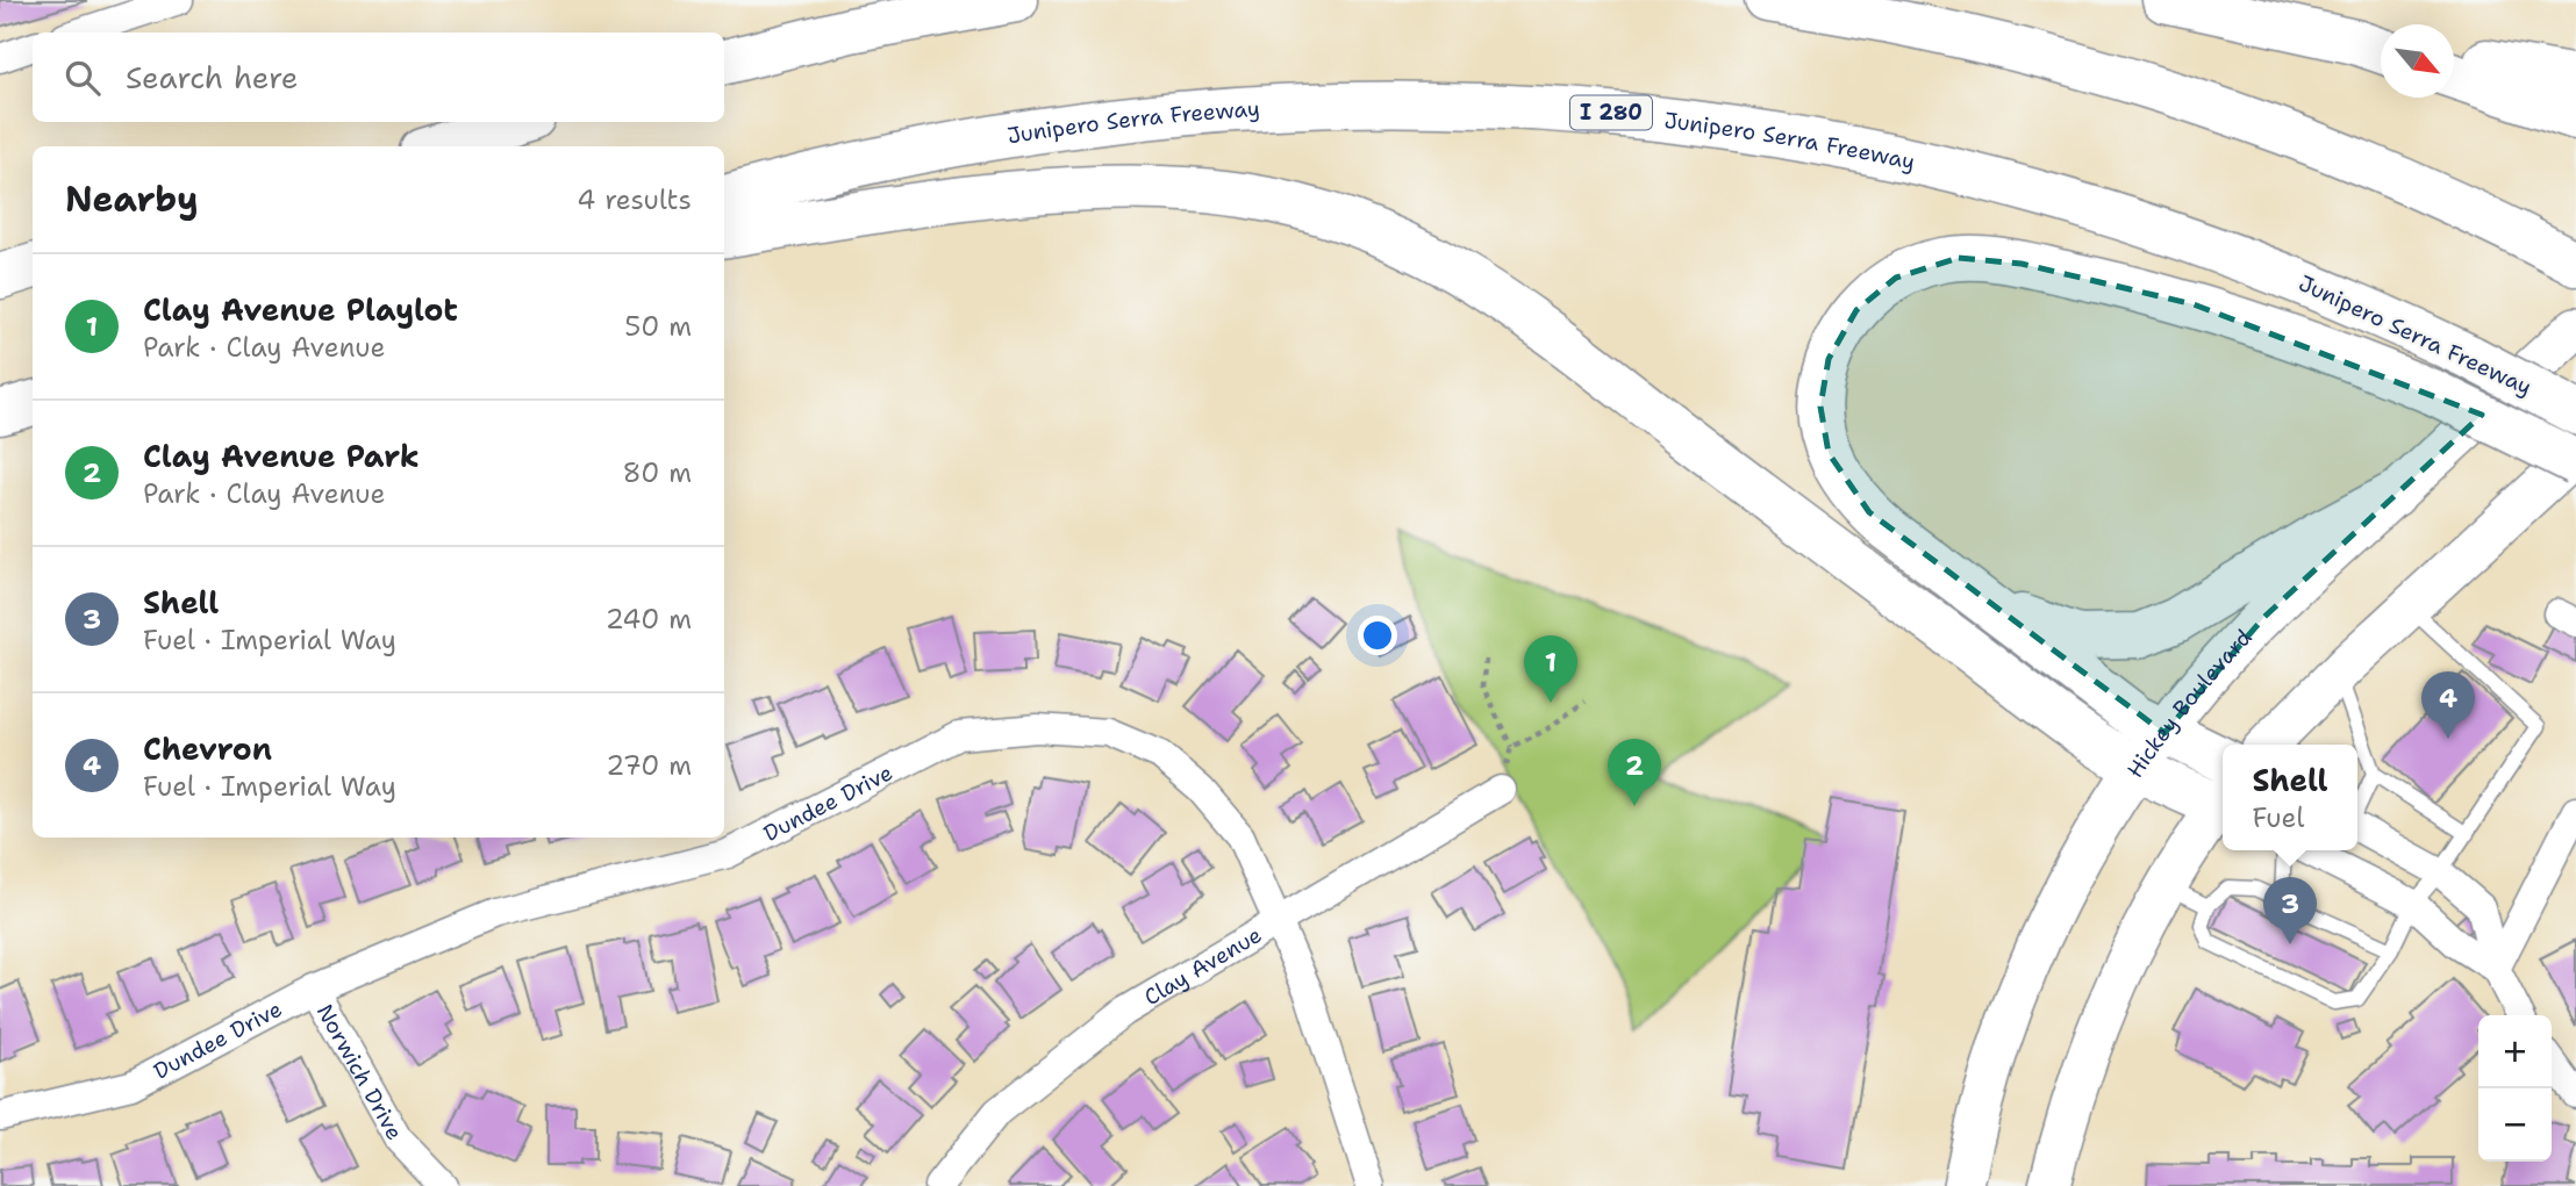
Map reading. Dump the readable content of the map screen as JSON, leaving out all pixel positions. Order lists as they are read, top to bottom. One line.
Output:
{"streets":{"highway":["I 280","Junipero Serra Freeway"],"main road":["Hickey Boulevard"],"street":["Dundee Drive","Clay Avenue","Norwich Drive"]},"crossings":[["Dundee Drive","Clay Avenue"],["Dundee Drive","Norwich Drive"]],"north":"bottom right","page":{"search":"Search here","heading":["Nearby","4 results"],"list":[{"mark":"1","name":"Clay Avenue Playlot","note":"Park · Clay Avenue","value":"50 m"},{"mark":"2","name":"Clay Avenue Park","note":"Park · Clay Avenue","value":"80 m"},{"mark":"3","name":"Shell","note":"Fuel · Imperial Way","value":"240 m"},{"mark":"4","name":"Chevron","note":"Fuel · Imperial Way","value":"270 m"}],"pins":["1","4","2","3"],"popup":["Shell","Fuel"],"map_buttons":["+","−"]}}
